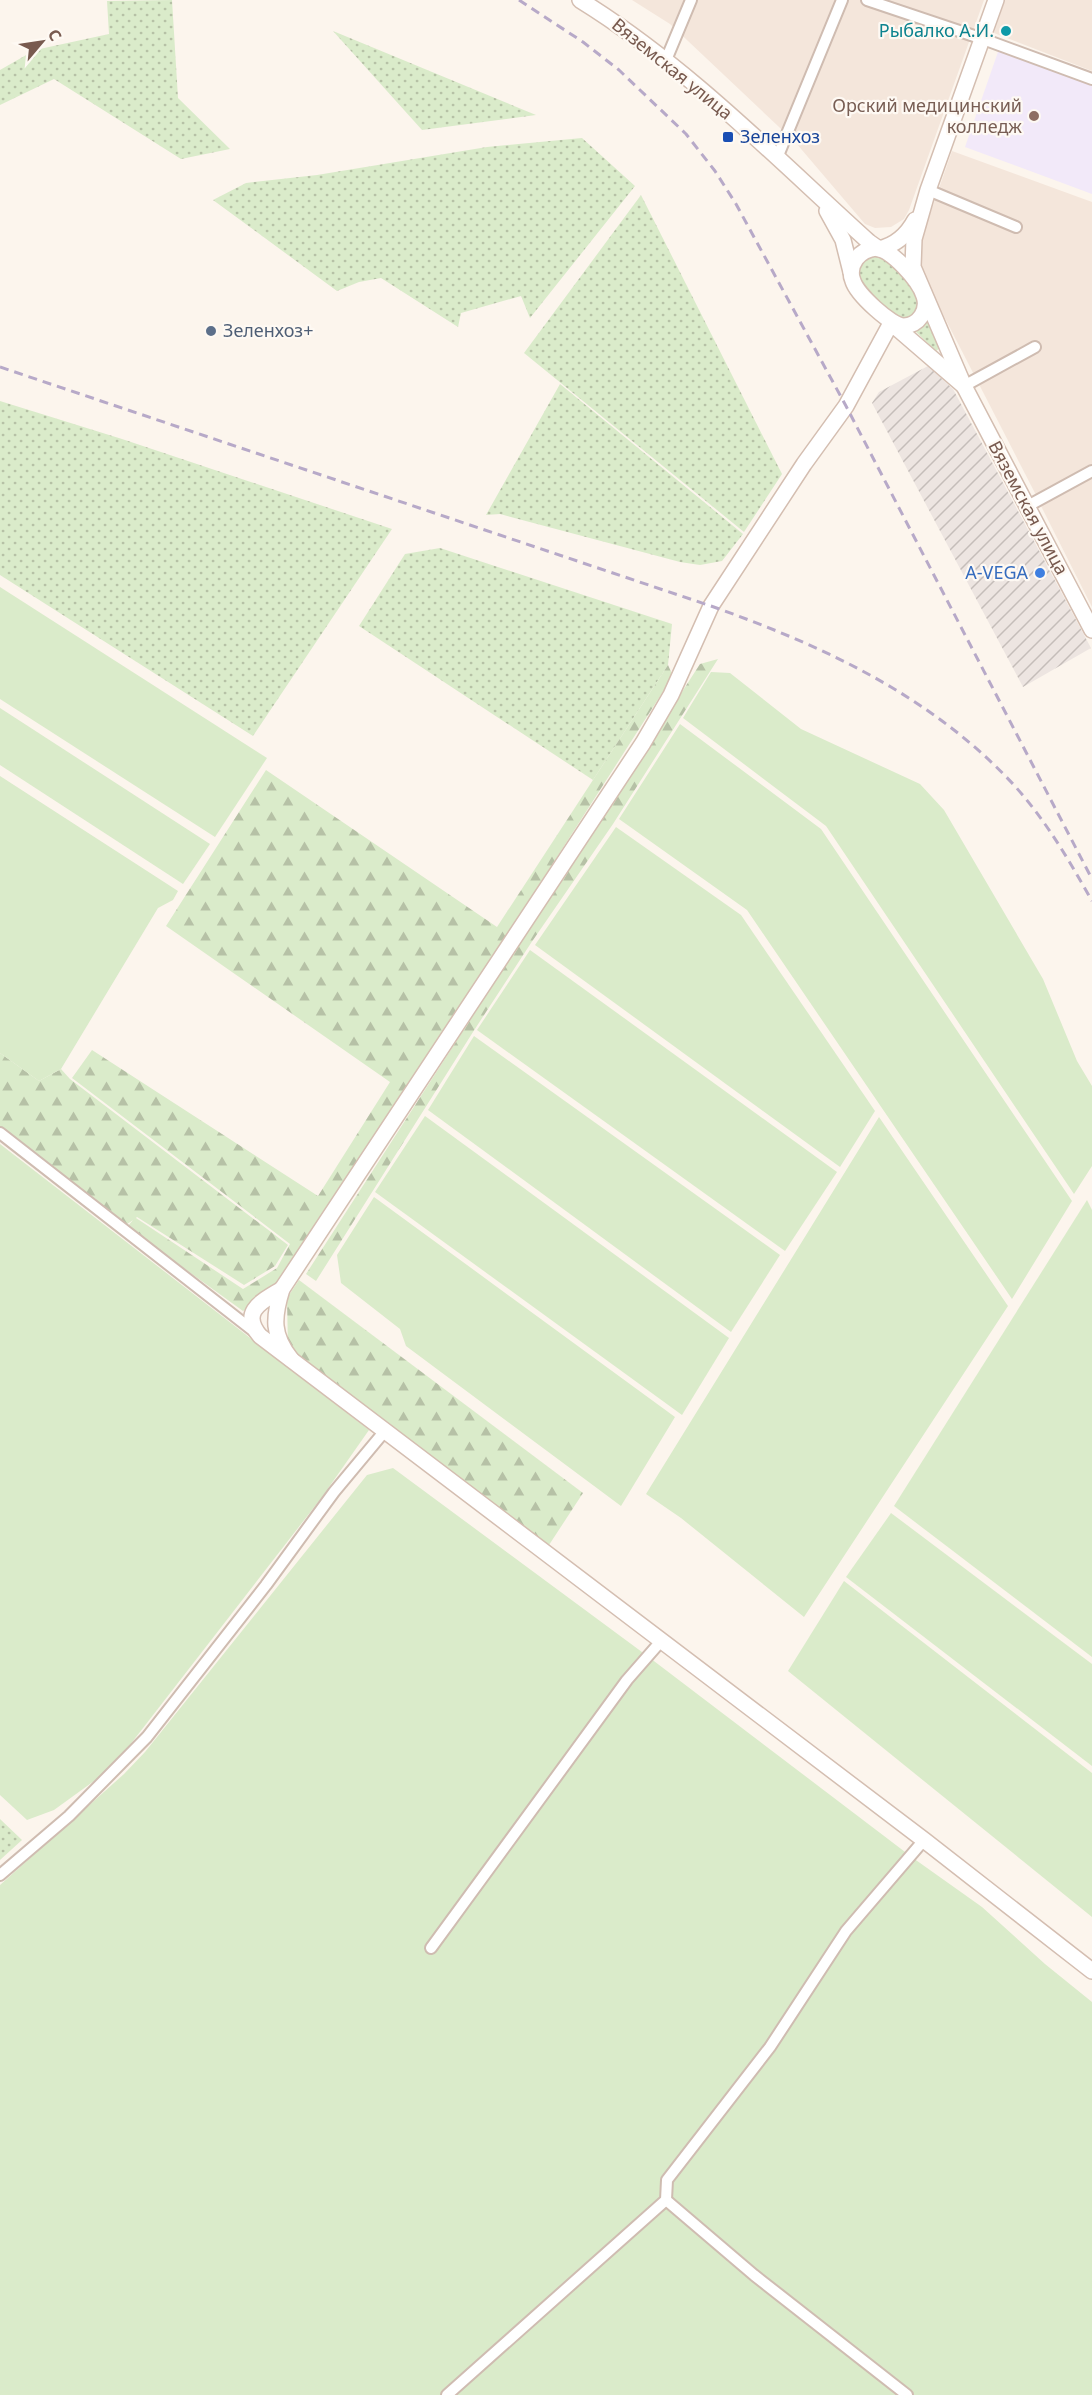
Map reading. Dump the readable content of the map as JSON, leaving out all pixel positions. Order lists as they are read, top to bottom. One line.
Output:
{"streets":{"main road":["Вяземская улица"]},"places":{"other":["Рыбалко А.И.","Орский медицинский колледж","Зеленхоз+","A-VEGA"],"transit":["Зеленхоз"]},"north":"top right"}
